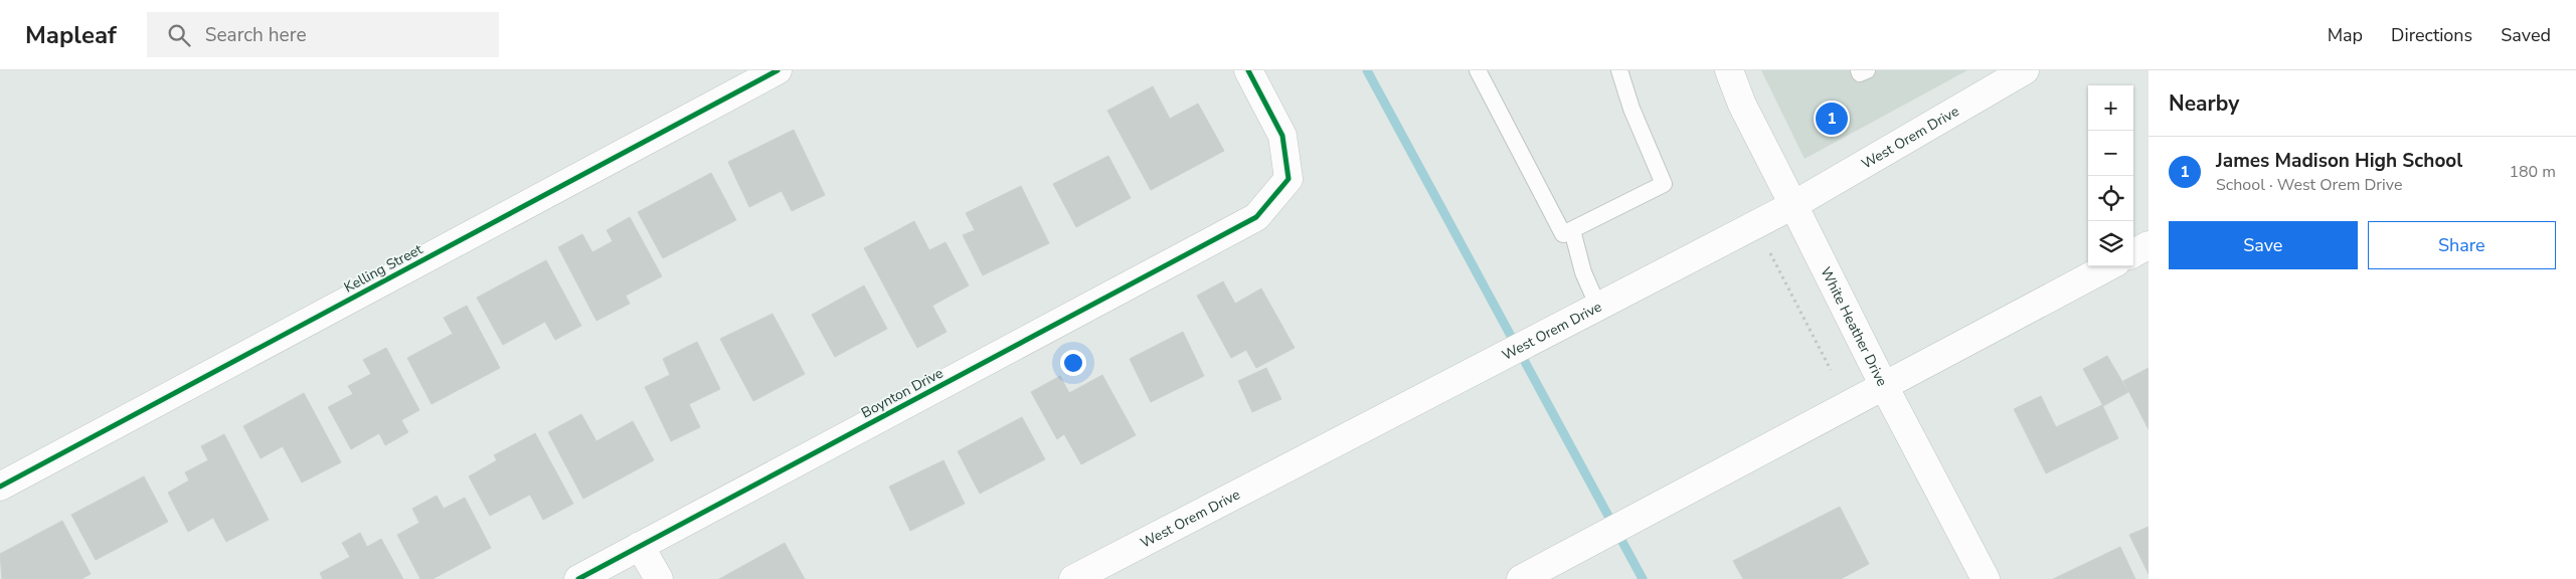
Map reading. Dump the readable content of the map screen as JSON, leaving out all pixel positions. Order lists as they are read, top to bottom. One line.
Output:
{"streets":{"street":["West Orem Drive","Kelling Street","White Heather Drive","Boynton Drive"]},"crossings":[["West Orem Drive","White Heather Drive"]],"page":{"header":"Mapleaf","search":"Search here","nav":["Map","Directions","Saved"],"heading":"Nearby","map_buttons":["+","−"],"pins":"1","list":[{"mark":"1","name":"James Madison High School","note":"School · West Orem Drive","value":"180 m"}],"buttons":["Save","Share"]}}
